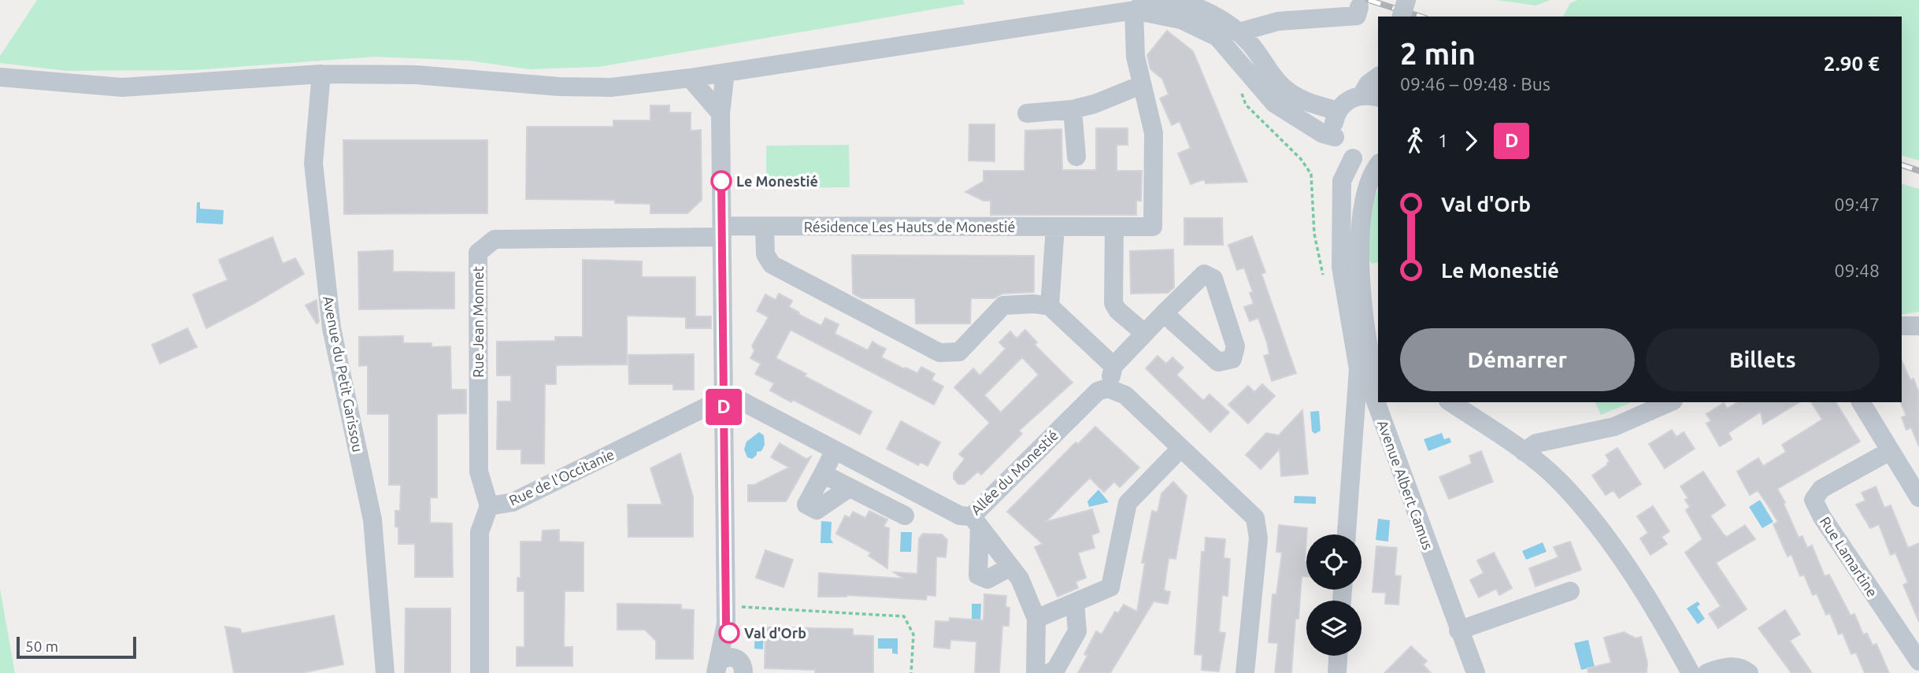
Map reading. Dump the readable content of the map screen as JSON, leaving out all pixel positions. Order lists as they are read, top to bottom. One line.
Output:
{"streets":{"street":["Résidence Les Hauts de Monestié","Rue Jean Monnet","Avenue du Petit Garissou","Allée du Monestié","Rue de l'Occitanie","Avenue Albert Camus","Rue Lamartine"]},"crossings":[["Résidence Les Hauts de Monestié","Rue Jean Monnet"],["Rue Jean Monnet","Rue de l'Occitanie"],["Allée du Monestié","Rue de l'Occitanie"]],"places":["Le Monestié","Val d'Orb"],"lines":["bus line D"],"scale_bar":"50 m","page":{"on_map":"D","heading":["2 min","09:46 – 09:48 · Bus","2.90 €"],"legs":["1","D"],"list":[{"name":"Val d'Orb","value":"09:47"},{"name":"Le Monestié","value":"09:48"}],"buttons":["Démarrer","Billets"],"scale":"50 m"}}
